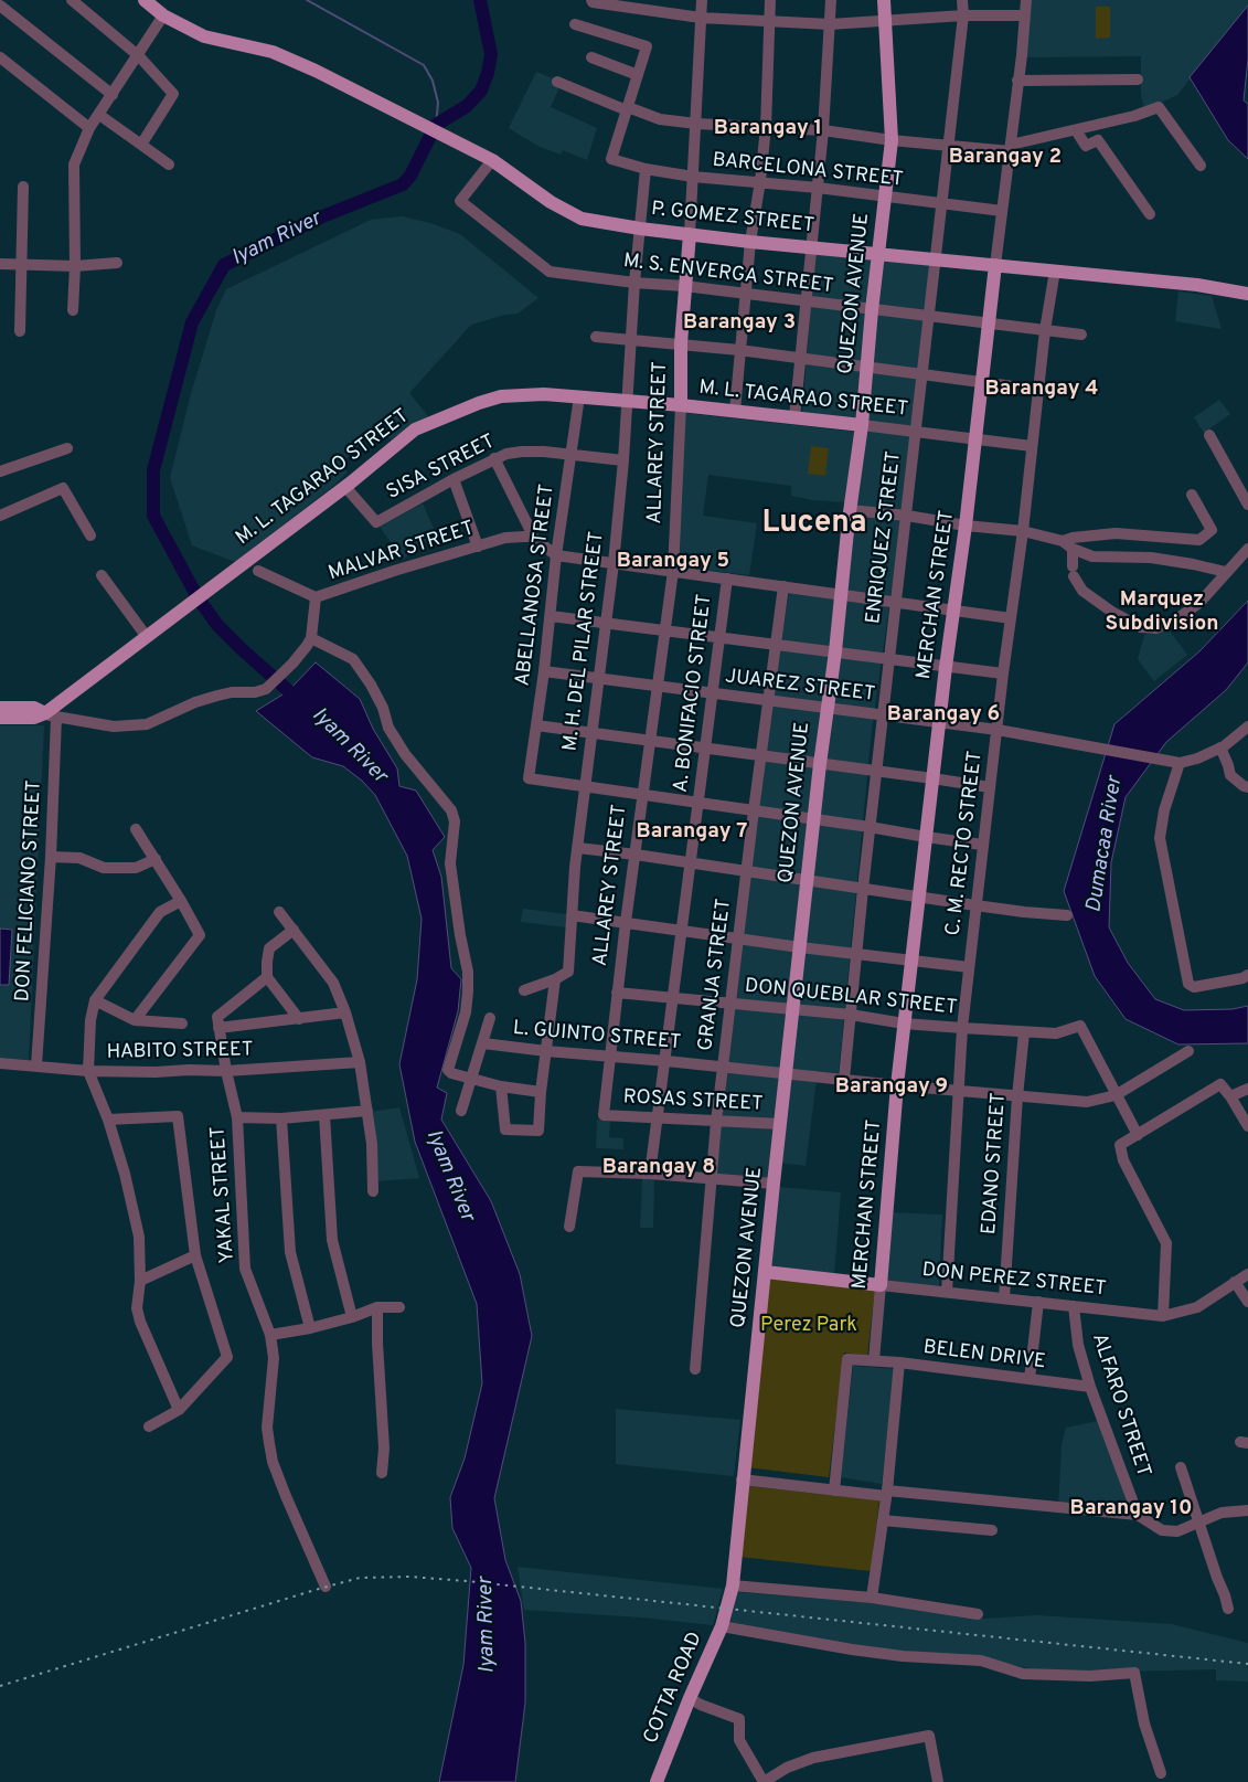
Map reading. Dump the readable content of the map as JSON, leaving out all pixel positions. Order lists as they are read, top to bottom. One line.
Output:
{"streets":{"main road":["P. GOMEZ STREET","QUEZON AVENUE","M. L. TAGARAO STREET","ALLAREY STREET","MERCHAN STREET","DON PEREZ STREET","COTTA ROAD"],"street":["BARCELONA STREET","M. S. ENVERGA STREET","SISA STREET","ENRIQUEZ STREET","MALVAR STREET","ABELLANOSA STREET","M. H. DEL PILAR STREET","JUAREZ STREET","A. BONIFACIO STREET","C. M. RECTO STREET","DON FELICIANO STREET","GRANJA STREET","DON QUEBLAR STREET","L. GUINTO STREET","HABITO STREET","ROSAS STREET","EDANO STREET","YAKAL STREET","BELEN DRIVE","ALFARO STREET"]},"crossings":[["BARCELONA STREET","QUEZON AVENUE"],["BARCELONA STREET","ALLAREY STREET"],["BARCELONA STREET","ENRIQUEZ STREET"],["BARCELONA STREET","MERCHAN STREET"],["BARCELONA STREET","M. H. DEL PILAR STREET"],["P. GOMEZ STREET","M. S. ENVERGA STREET"],["P. GOMEZ STREET","QUEZON AVENUE"],["P. GOMEZ STREET","ALLAREY STREET"],["P. GOMEZ STREET","ENRIQUEZ STREET"],["P. GOMEZ STREET","MERCHAN STREET"],["P. GOMEZ STREET","M. H. DEL PILAR STREET"],["P. GOMEZ STREET","C. M. RECTO STREET"],["M. S. ENVERGA STREET","QUEZON AVENUE"],["M. S. ENVERGA STREET","ALLAREY STREET"],["M. S. ENVERGA STREET","ENRIQUEZ STREET"],["M. S. ENVERGA STREET","MERCHAN STREET"],["M. S. ENVERGA STREET","M. H. DEL PILAR STREET"],["M. S. ENVERGA STREET","C. M. RECTO STREET"],["QUEZON AVENUE","M. L. TAGARAO STREET"],["QUEZON AVENUE","JUAREZ STREET"],["QUEZON AVENUE","DON QUEBLAR STREET"],["QUEZON AVENUE","L. GUINTO STREET"],["QUEZON AVENUE","ROSAS STREET"],["QUEZON AVENUE","DON PEREZ STREET"],["QUEZON AVENUE","COTTA ROAD"],["M. L. TAGARAO STREET","ALLAREY STREET"],["M. L. TAGARAO STREET","SISA STREET"],["M. L. TAGARAO STREET","ENRIQUEZ STREET"],["M. L. TAGARAO STREET","ABELLANOSA STREET"],["M. L. TAGARAO STREET","MERCHAN STREET"],["M. L. TAGARAO STREET","M. H. DEL PILAR STREET"],["M. L. TAGARAO STREET","C. M. RECTO STREET"],["M. L. TAGARAO STREET","DON FELICIANO STREET"],["ALLAREY STREET","JUAREZ STREET"],["ALLAREY STREET","DON QUEBLAR STREET"],["ALLAREY STREET","L. GUINTO STREET"],["ALLAREY STREET","ROSAS STREET"],["SISA STREET","ABELLANOSA STREET"],["SISA STREET","M. H. DEL PILAR STREET"],["ENRIQUEZ STREET","JUAREZ STREET"],["ENRIQUEZ STREET","DON QUEBLAR STREET"],["ENRIQUEZ STREET","L. GUINTO STREET"],["ABELLANOSA STREET","M. H. DEL PILAR STREET"],["ABELLANOSA STREET","JUAREZ STREET"],["MERCHAN STREET","JUAREZ STREET"],["MERCHAN STREET","DON QUEBLAR STREET"],["MERCHAN STREET","L. GUINTO STREET"],["MERCHAN STREET","DON PEREZ STREET"],["MERCHAN STREET","BELEN DRIVE"],["M. H. DEL PILAR STREET","JUAREZ STREET"],["JUAREZ STREET","A. BONIFACIO STREET"],["JUAREZ STREET","C. M. RECTO STREET"],["JUAREZ STREET","GRANJA STREET"],["A. BONIFACIO STREET","DON QUEBLAR STREET"],["A. BONIFACIO STREET","L. GUINTO STREET"],["A. BONIFACIO STREET","ROSAS STREET"],["C. M. RECTO STREET","DON QUEBLAR STREET"],["C. M. RECTO STREET","L. GUINTO STREET"],["C. M. RECTO STREET","DON PEREZ STREET"],["DON FELICIANO STREET","HABITO STREET"],["GRANJA STREET","DON QUEBLAR STREET"],["GRANJA STREET","L. GUINTO STREET"],["GRANJA STREET","ROSAS STREET"],["DON QUEBLAR STREET","L. GUINTO STREET"],["DON QUEBLAR STREET","EDANO STREET"],["L. GUINTO STREET","EDANO STREET"],["HABITO STREET","YAKAL STREET"],["EDANO STREET","DON PEREZ STREET"],["DON PEREZ STREET","ALFARO STREET"],["BELEN DRIVE","ALFARO STREET"]],"districts":["Barangay 1","Barangay 2","Barangay 3","Barangay 4","Lucena","Barangay 5","Marquez Subdivision","Barangay 6","Barangay 7","Barangay 9","Barangay 8","Barangay 10"],"water":["Iyam River","Dumacaa River"],"parks":["Perez Park"]}
